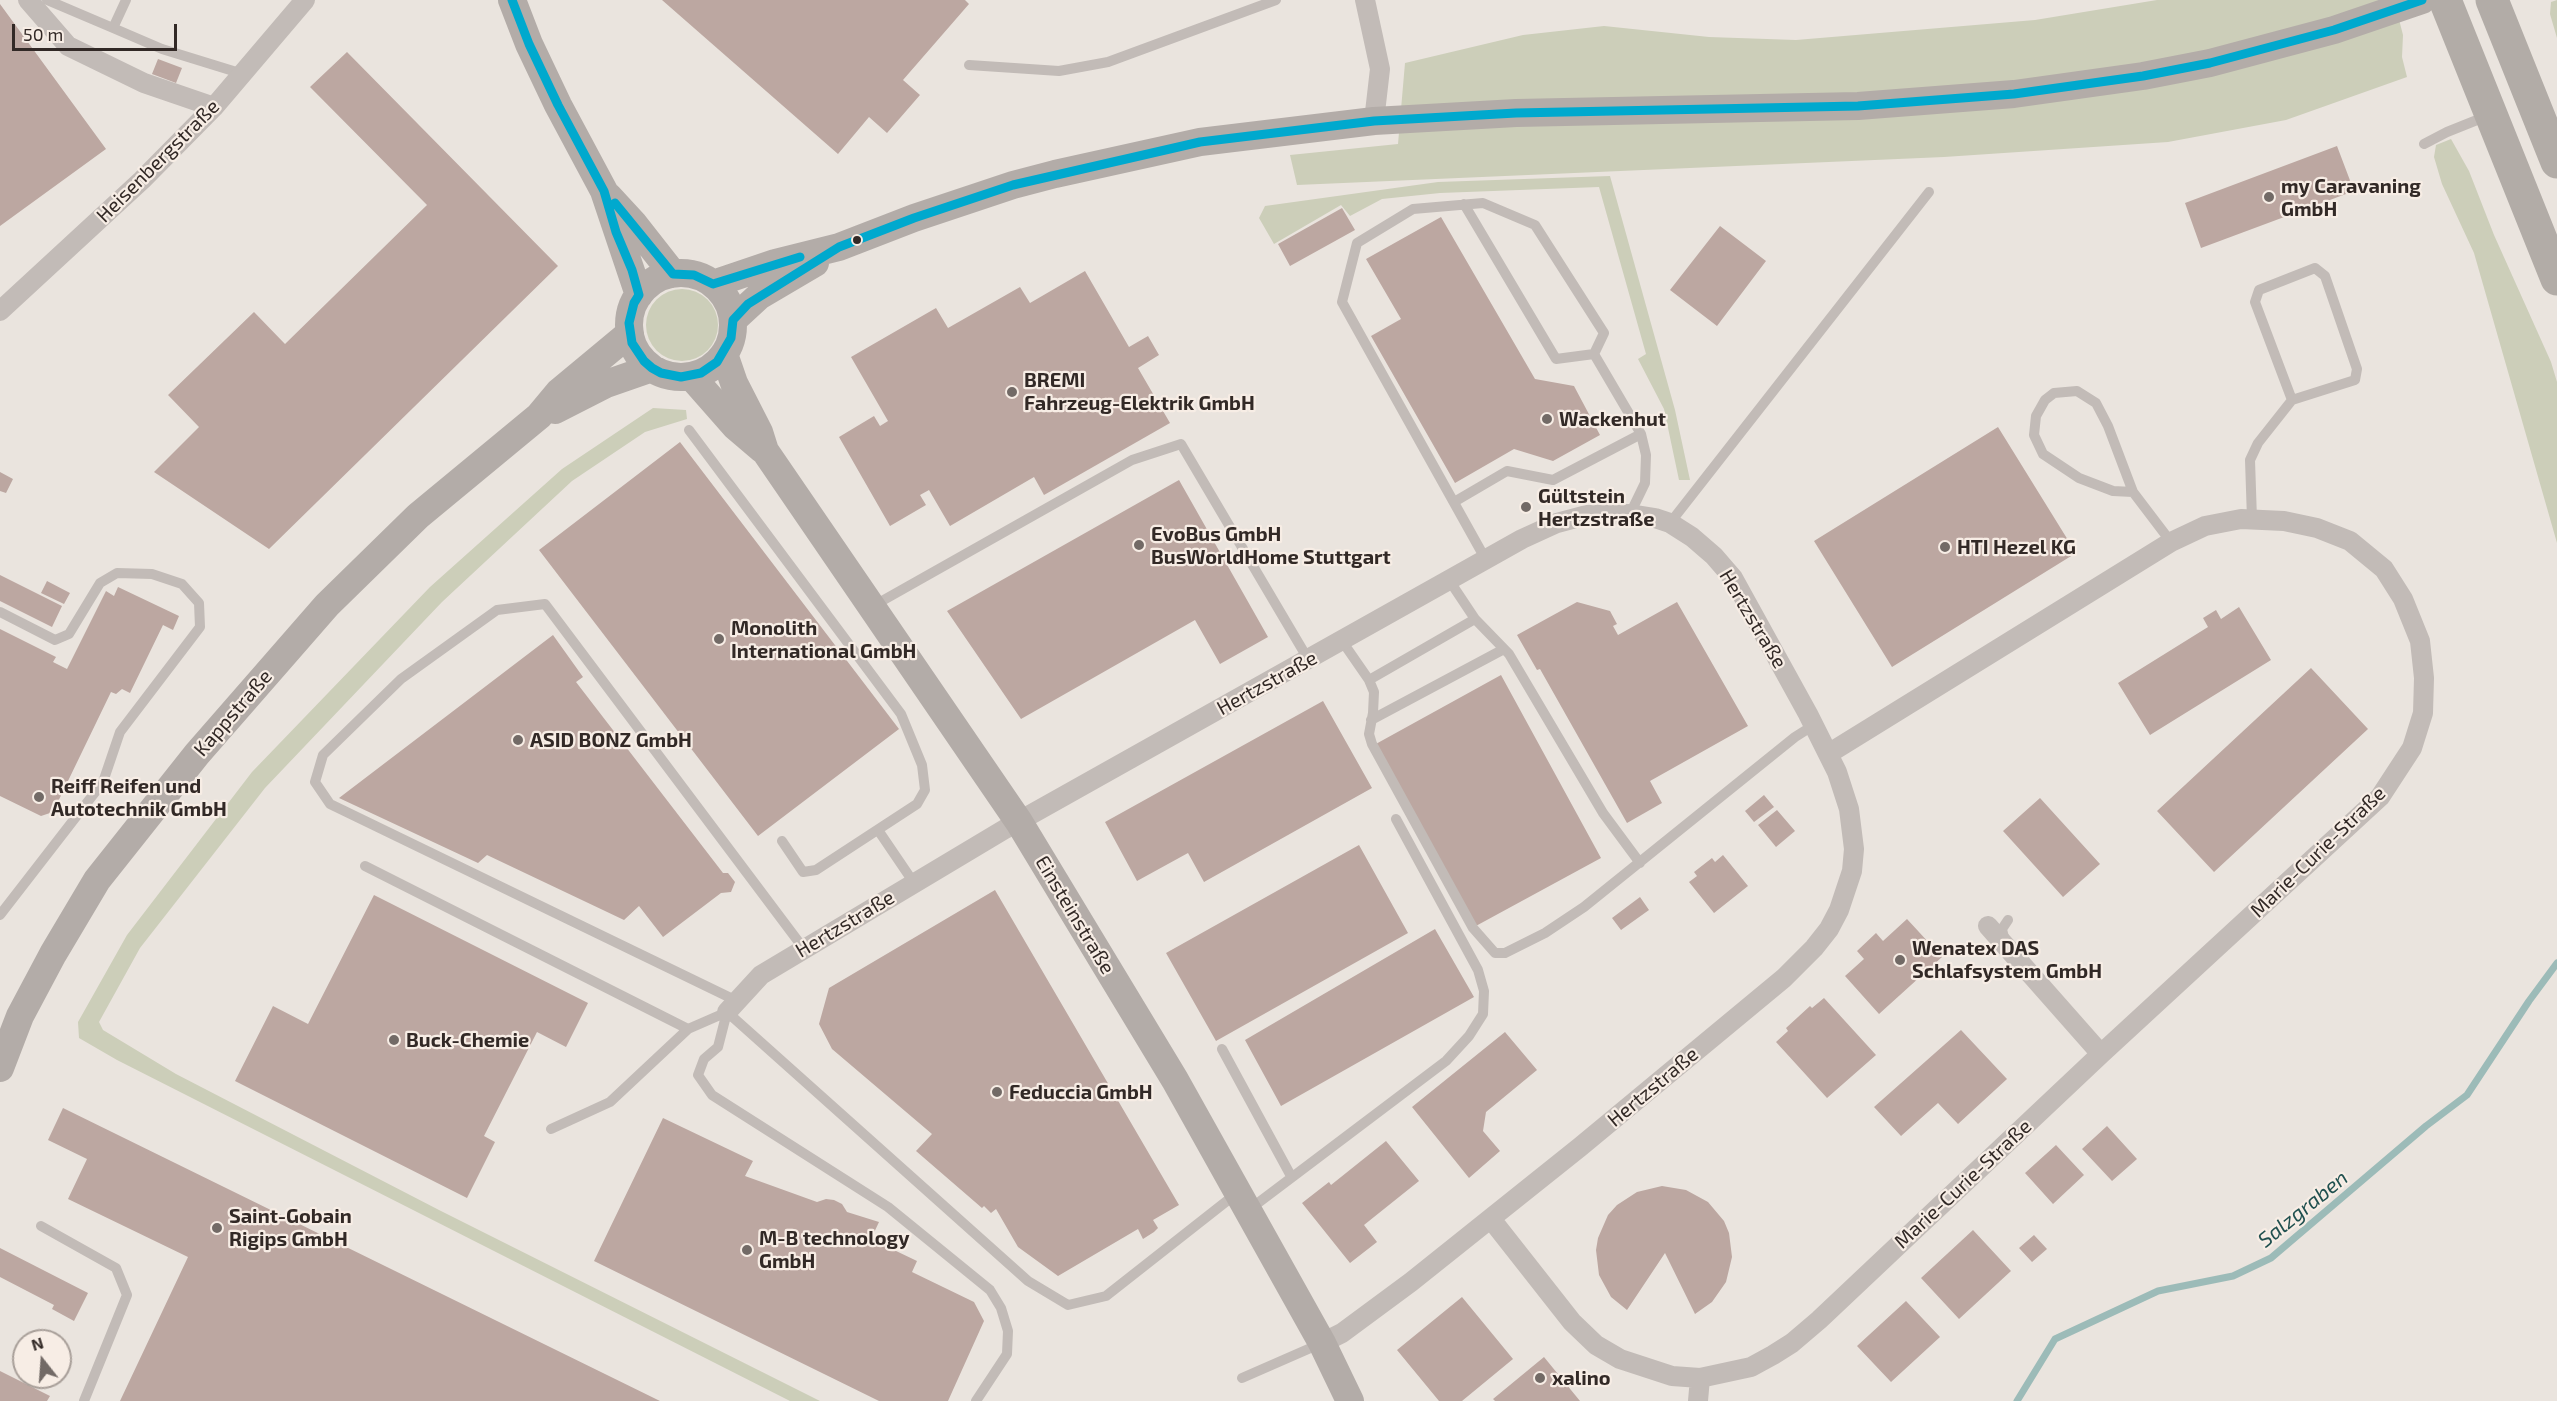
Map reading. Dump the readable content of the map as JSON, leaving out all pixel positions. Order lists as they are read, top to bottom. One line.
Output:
{"streets":{"street":["Heisenbergstraße","Hertzstraße","Kappstraße","Marie-Curie-Straße","Einsteinstraße"]},"crossings":[["Hertzstraße","Marie-Curie-Straße"],["Hertzstraße","Einsteinstraße"],["Kappstraße","Einsteinstraße"]],"water":["Salzgraben"],"places":["my Caravaning GmbH","BREMI Fahrzeug-Elektrik GmbH","Wackenhut","Gültstein Hertzstraße","EvoBus GmbH BusWorldHome Stuttgart","HTI Hezel KG","Monolith International GmbH","ASID BONZ GmbH","Reiff Reifen und Autotechnik GmbH","Wenatex DAS Schlafsystem GmbH","Buck-Chemie","Feduccia GmbH","Saint-Gobain Rigips GmbH","M-B technology GmbH","xalino"],"scale_bar":"50 m","north":"top"}
